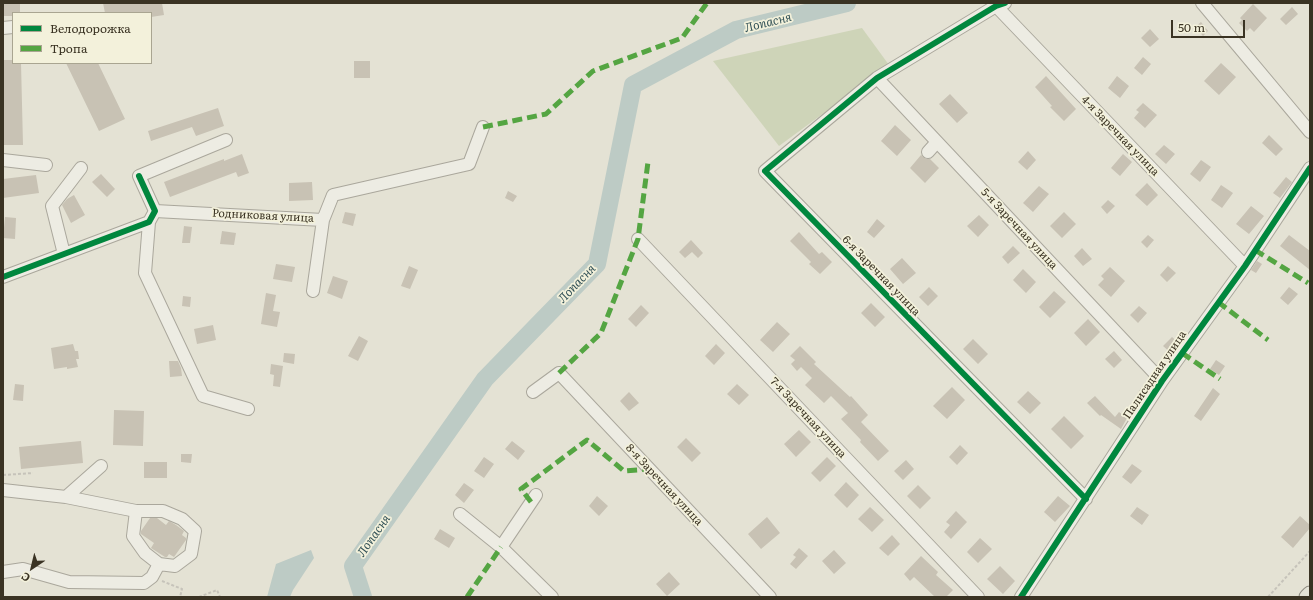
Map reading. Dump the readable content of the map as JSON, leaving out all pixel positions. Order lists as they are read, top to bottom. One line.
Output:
{"streets":{"street":["4-я Заречная улица","Родниковая улица","5-я Заречная улица","6-я Заречная улица","Палисадная улица","7-я Заречная улица","8-я Заречная улица"]},"crossings":[["4-я Заречная улица","Палисадная улица"],["5-я Заречная улица","6-я Заречная улица"],["5-я Заречная улица","Палисадная улица"],["6-я Заречная улица","Палисадная улица"]],"water":["Лопасня"],"legend":["Велодорожка","Тропа"],"scale_bar":"50 m","north":"bottom left"}
